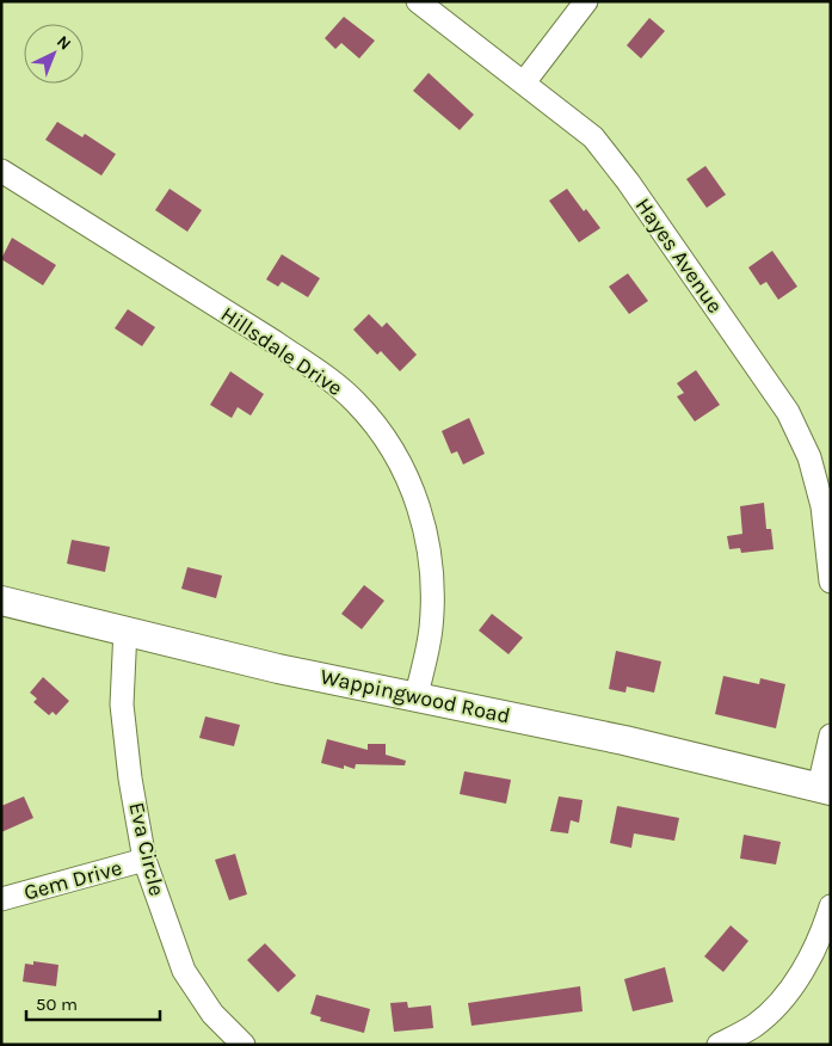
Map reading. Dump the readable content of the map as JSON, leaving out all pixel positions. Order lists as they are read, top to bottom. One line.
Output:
{"streets":{"main road":["Wappingwood Road"],"street":["Hayes Avenue","Hillsdale Drive","Eva Circle","Gem Drive"]},"crossings":[["Hillsdale Drive","Wappingwood Road"],["Wappingwood Road","Eva Circle"],["Eva Circle","Gem Drive"]],"scale_bar":"50 m","north":"top right"}
